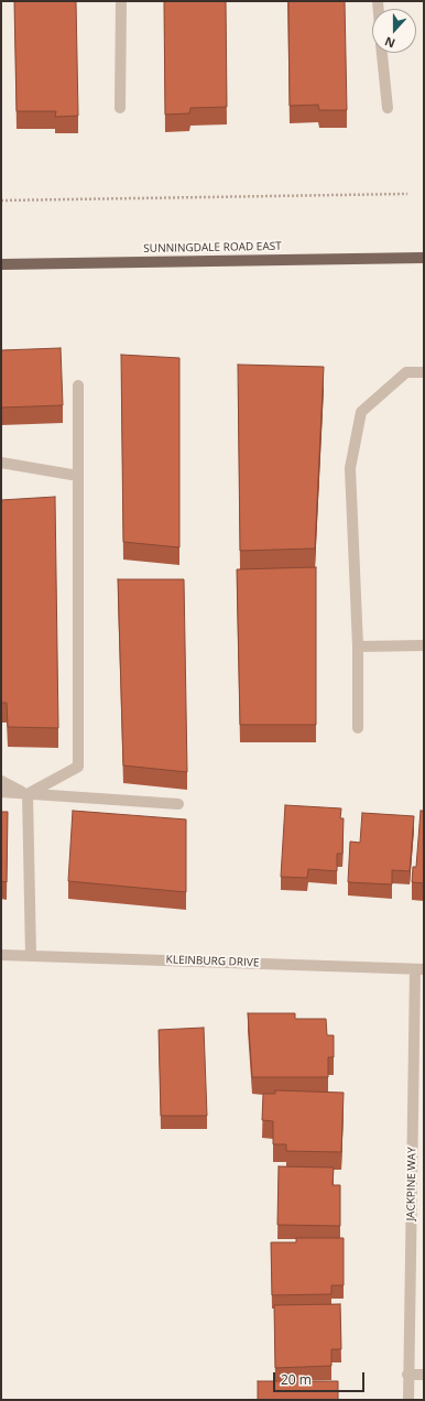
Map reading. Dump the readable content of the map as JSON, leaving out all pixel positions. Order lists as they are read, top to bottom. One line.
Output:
{"streets":{"main road":["SUNNINGDALE ROAD EAST"],"street":["KLEINBURG DRIVE","JACKPINE WAY"]},"crossings":[["KLEINBURG DRIVE","JACKPINE WAY"]],"scale_bar":"20 m","north":"bottom"}
